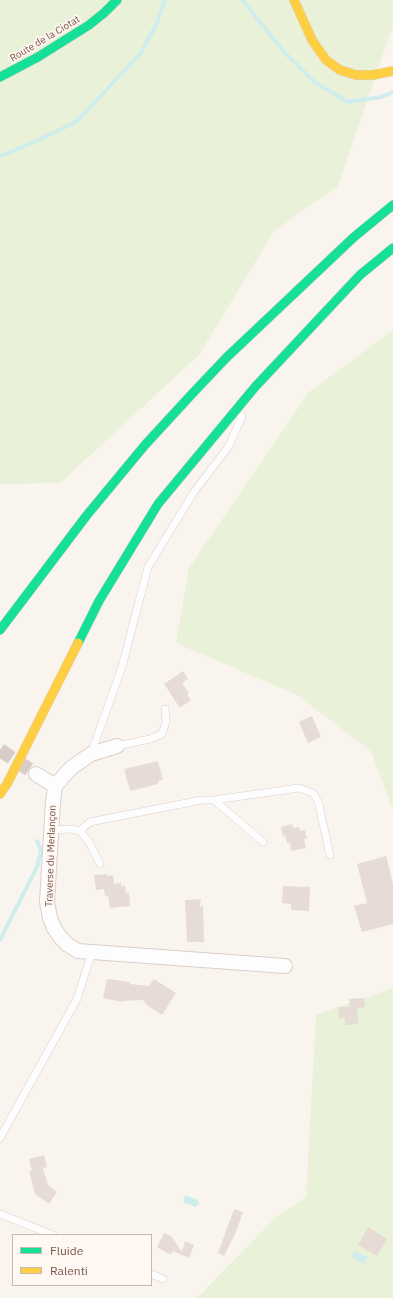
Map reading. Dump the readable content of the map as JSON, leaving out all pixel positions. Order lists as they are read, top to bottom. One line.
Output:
{"streets":{"main road":["Route de la Ciotat"],"street":["Traverse du Merlançon"]},"legend":["Fluide","Ralenti"]}
